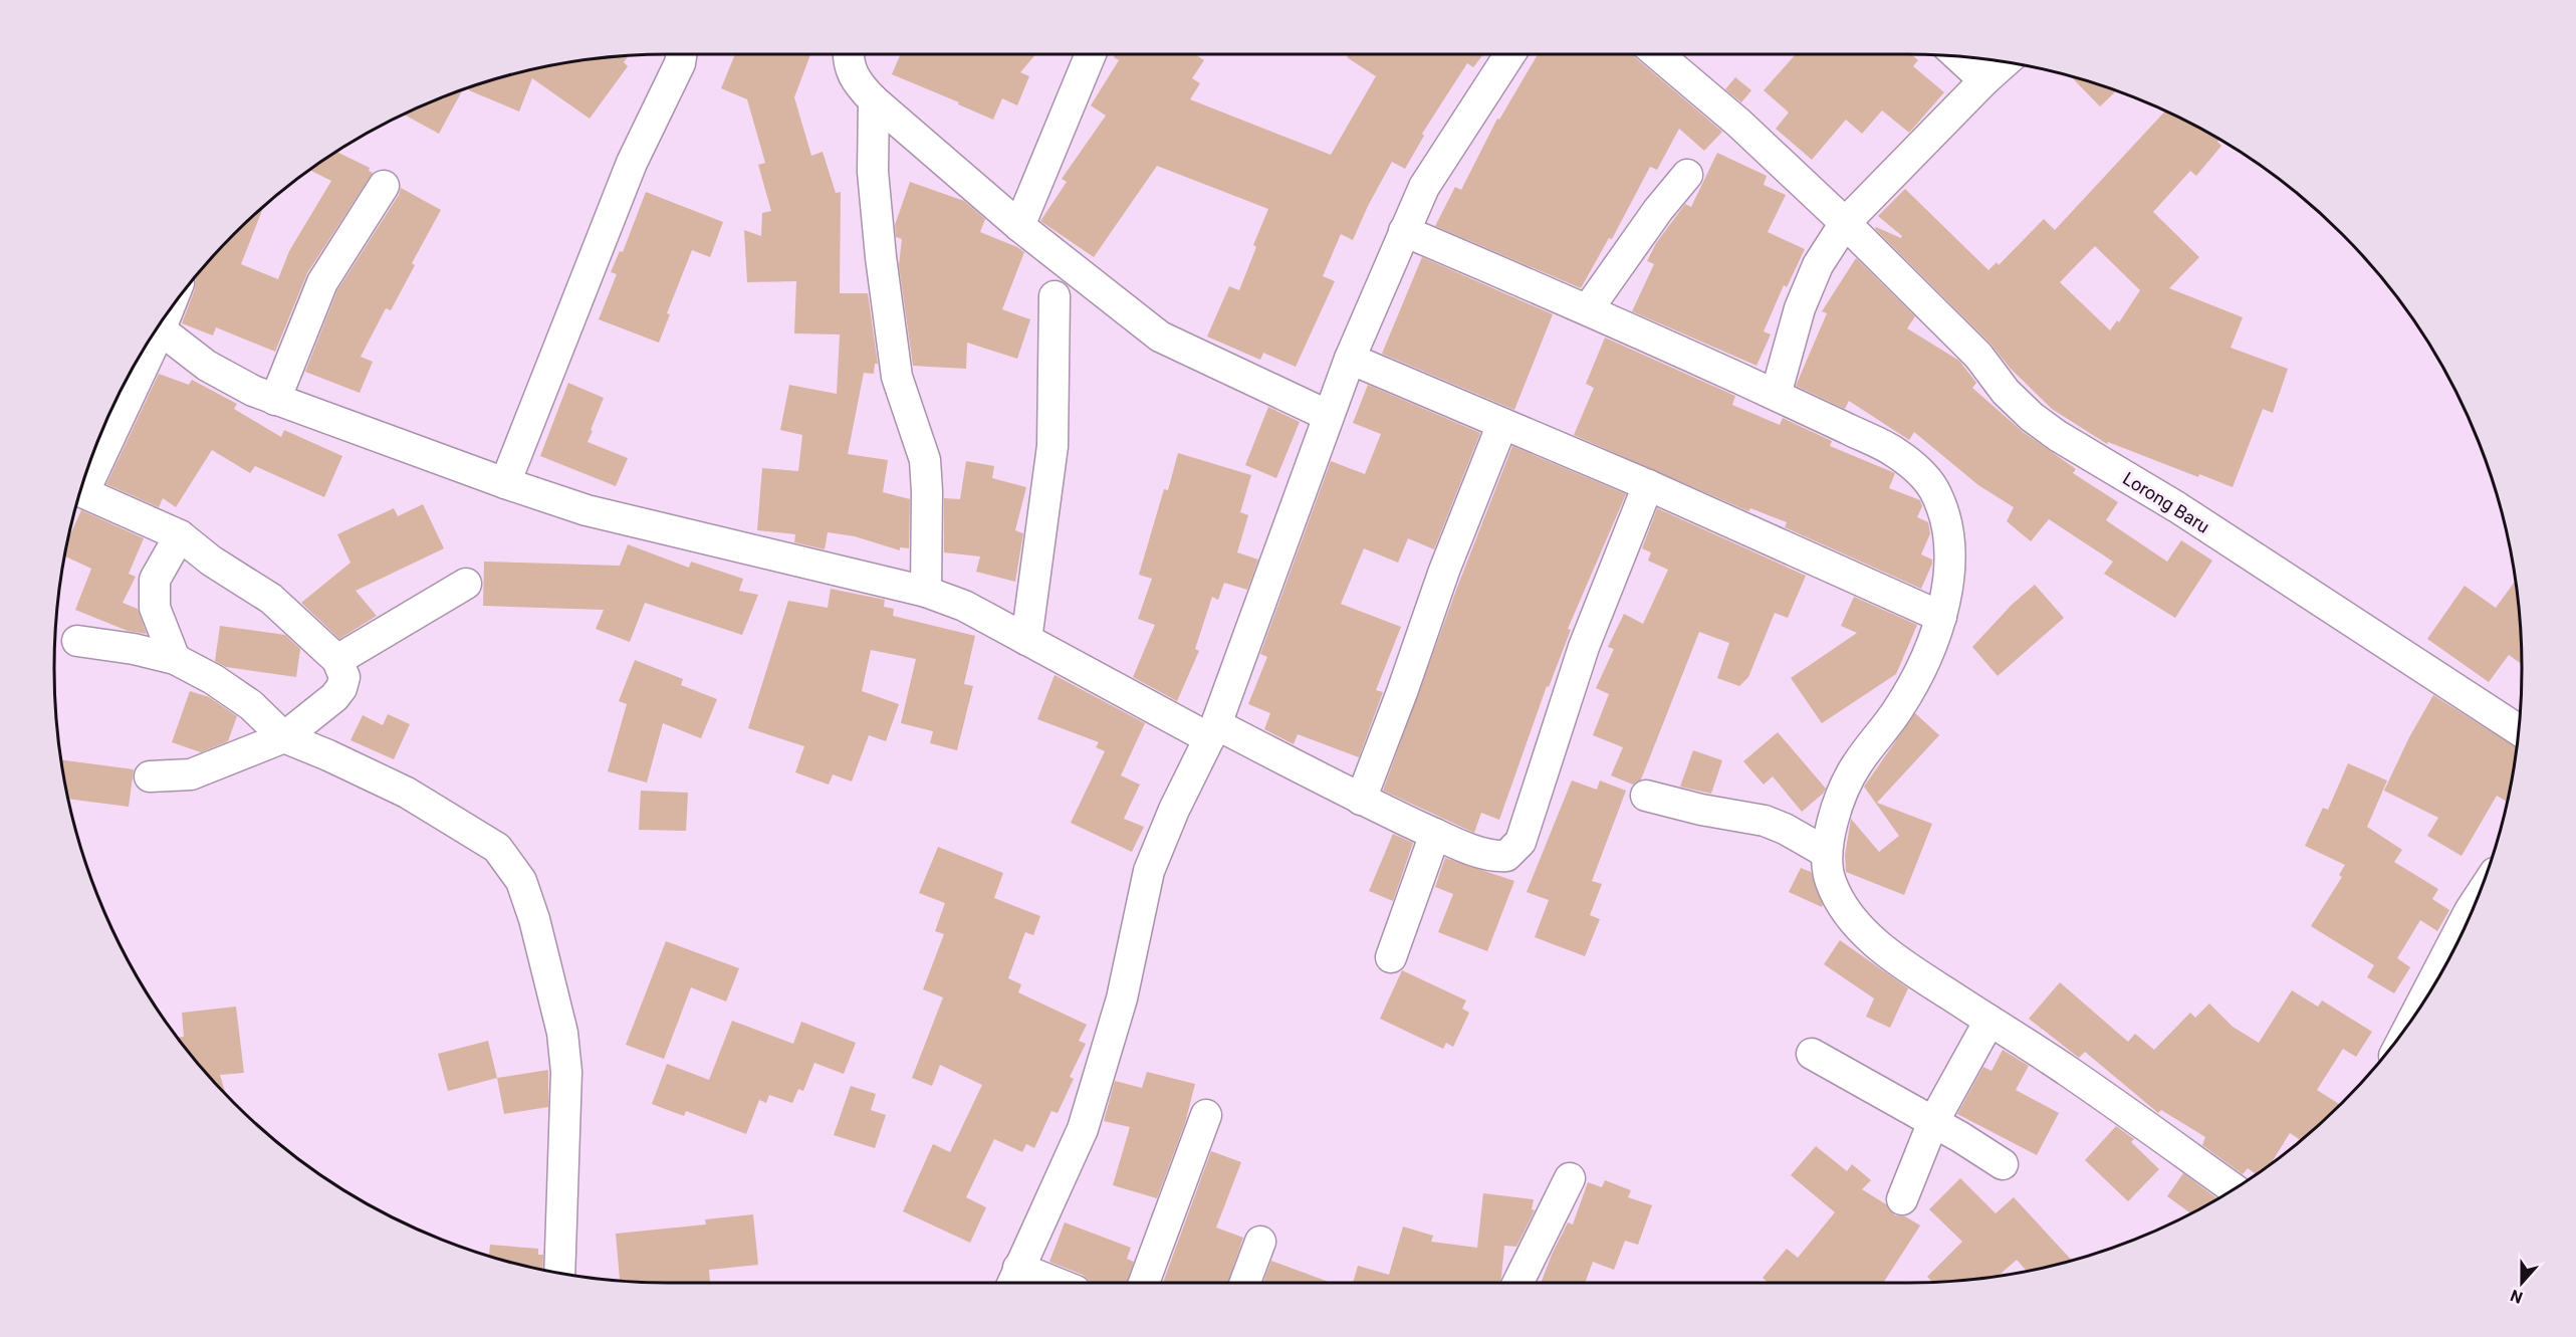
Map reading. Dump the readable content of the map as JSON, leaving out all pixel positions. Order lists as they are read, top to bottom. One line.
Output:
{"streets":{"street":["Lorong Baru"]},"north":"bottom"}
